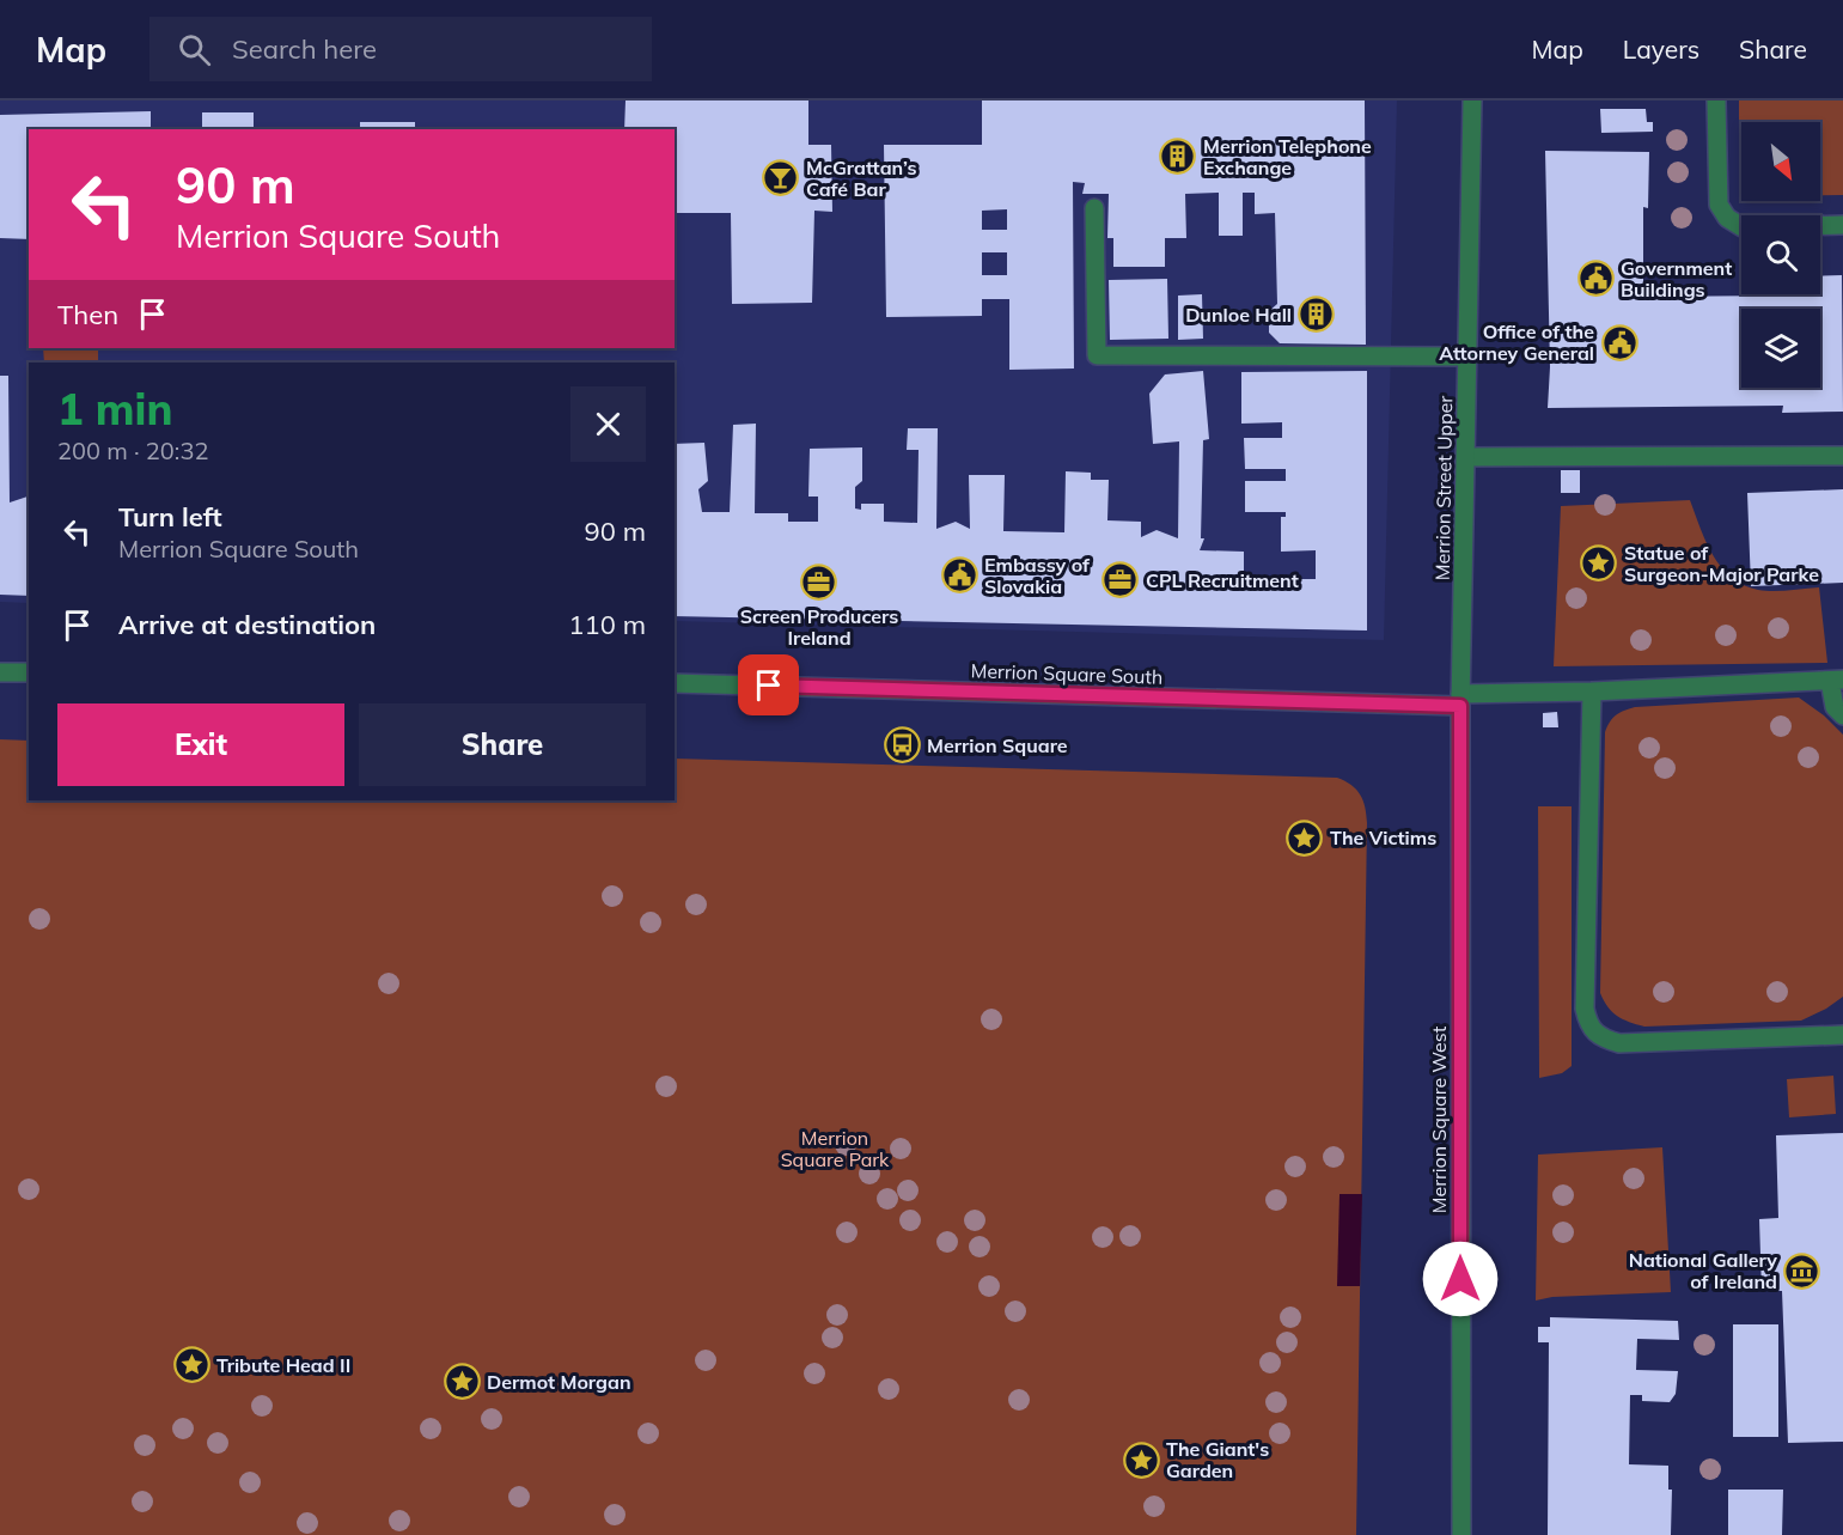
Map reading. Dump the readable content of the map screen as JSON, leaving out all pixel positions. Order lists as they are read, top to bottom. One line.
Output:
{"streets":{"street":["Merrion Street Upper","Merrion Square South","Merrion Square West"]},"crossings":[["Merrion Street Upper","Merrion Square South"],["Merrion Street Upper","Merrion Square West"],["Merrion Square South","Merrion Square West"]],"parks":["Merrion Square Park"],"places":{"building":["Merrion Telephone Exchange","Dunloe Hall"],"bar":["McGrattan’s Café Bar"],"public building":["Government Buildings","Office of the Attorney General","Embassy of Slovakia"],"place":["Statue of Surgeon-Major Parke","The Victims","Tribute Head II","Dermot Morgan","The Giant's Garden"],"office":["CPL Recruitment","Screen Producers Ireland"],"bus stop":["Merrion Square"],"museum":["National Gallery of Ireland"]},"north":"bottom right","page":{"header":"Map","search":"Search here","nav":["Map","Layers","Share"],"turn":["90 m","Merrion Square South"],"then":"Then","heading":["1 min","200 m · 20:32"],"list":[{"name":"Turn left","note":"Merrion Square South","value":"90 m"},{"name":"Arrive at destination","value":"110 m"}],"buttons":["Exit","Share"]}}
